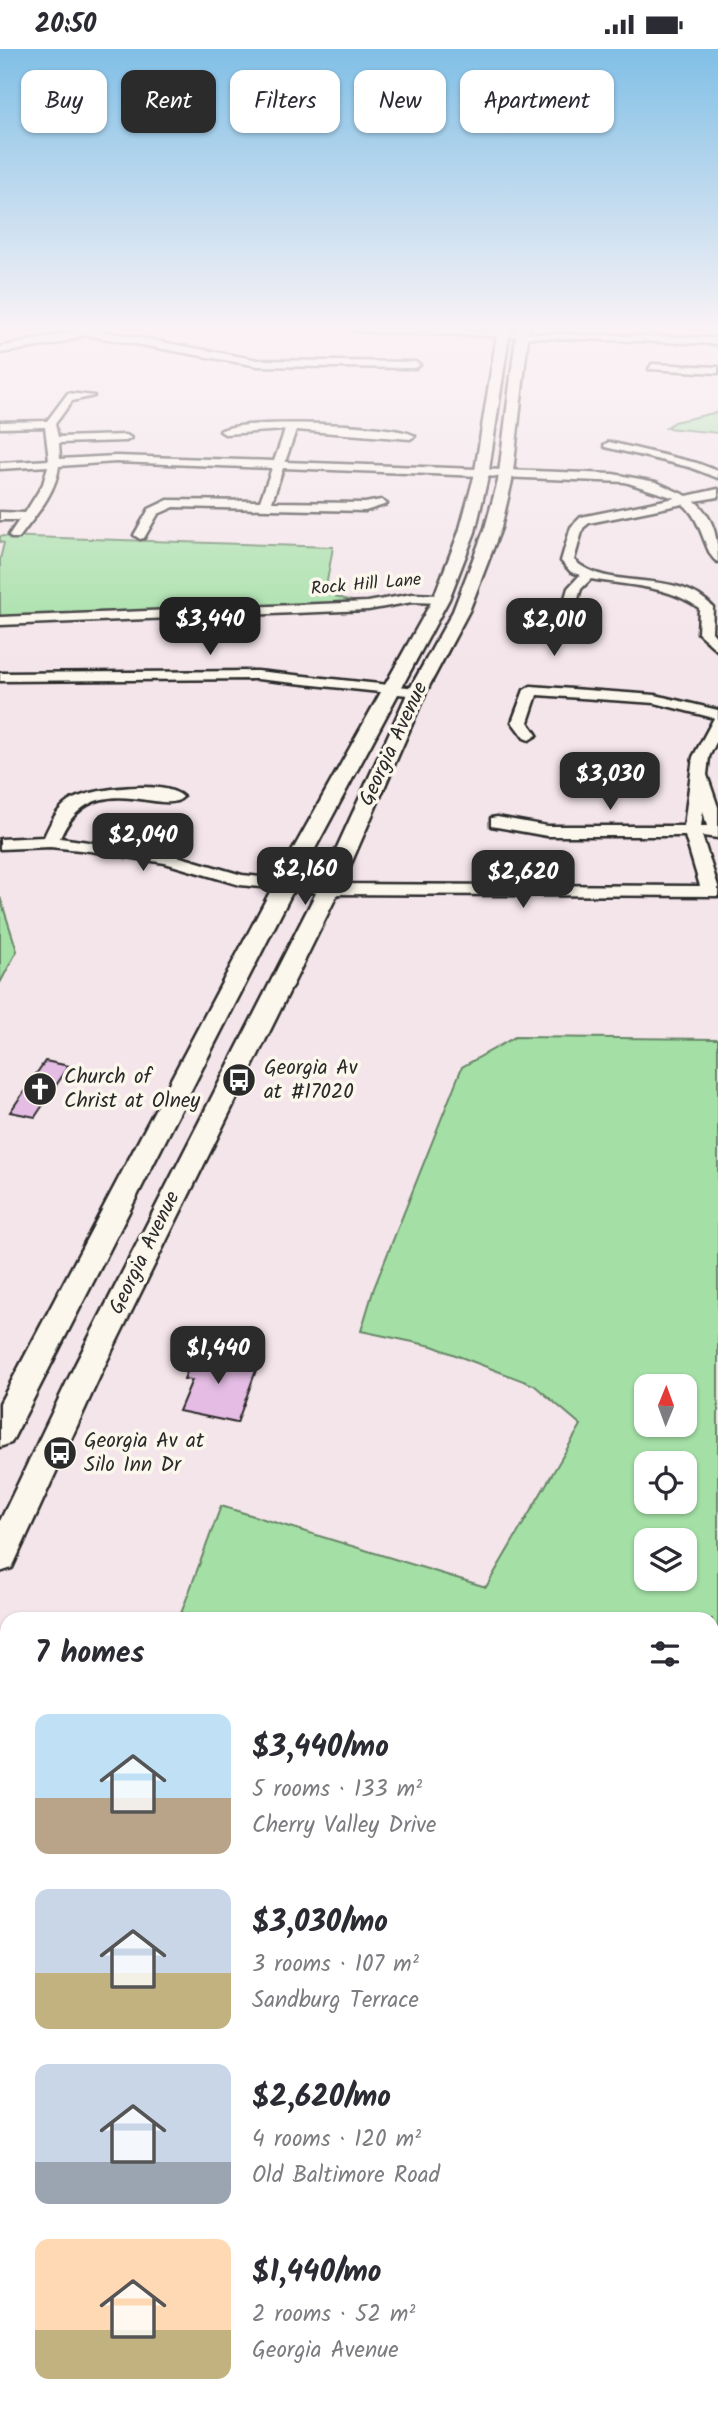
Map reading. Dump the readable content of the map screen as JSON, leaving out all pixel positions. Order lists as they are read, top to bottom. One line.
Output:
{"streets":{"main road":["Georgia Avenue"],"street":["Rock Hill Lane"]},"crossings":[["Rock Hill Lane","Georgia Avenue"]],"places":{"bus stop":["Georgia Av at #17020","Georgia Av at Silo Inn Dr"],"church":["Church of Christ at Olney"]},"north":"top","page":{"status":"20:50","chip":["Buy","Rent","Filters","New","Apartment"],"price":["$3,440","$2,010","$3,030","$2,040","$2,160","$2,620","$1,440"],"heading":"7 homes","list":[{"name":"$3,440/mo","note":"5 rooms · 133 m² · Cherry Valley Drive"},{"name":"$3,030/mo","note":"3 rooms · 107 m² · Sandburg Terrace"},{"name":"$2,620/mo","note":"4 rooms · 120 m² · Old Baltimore Road"},{"name":"$1,440/mo","note":"2 rooms · 52 m² · Georgia Avenue"}]}}
